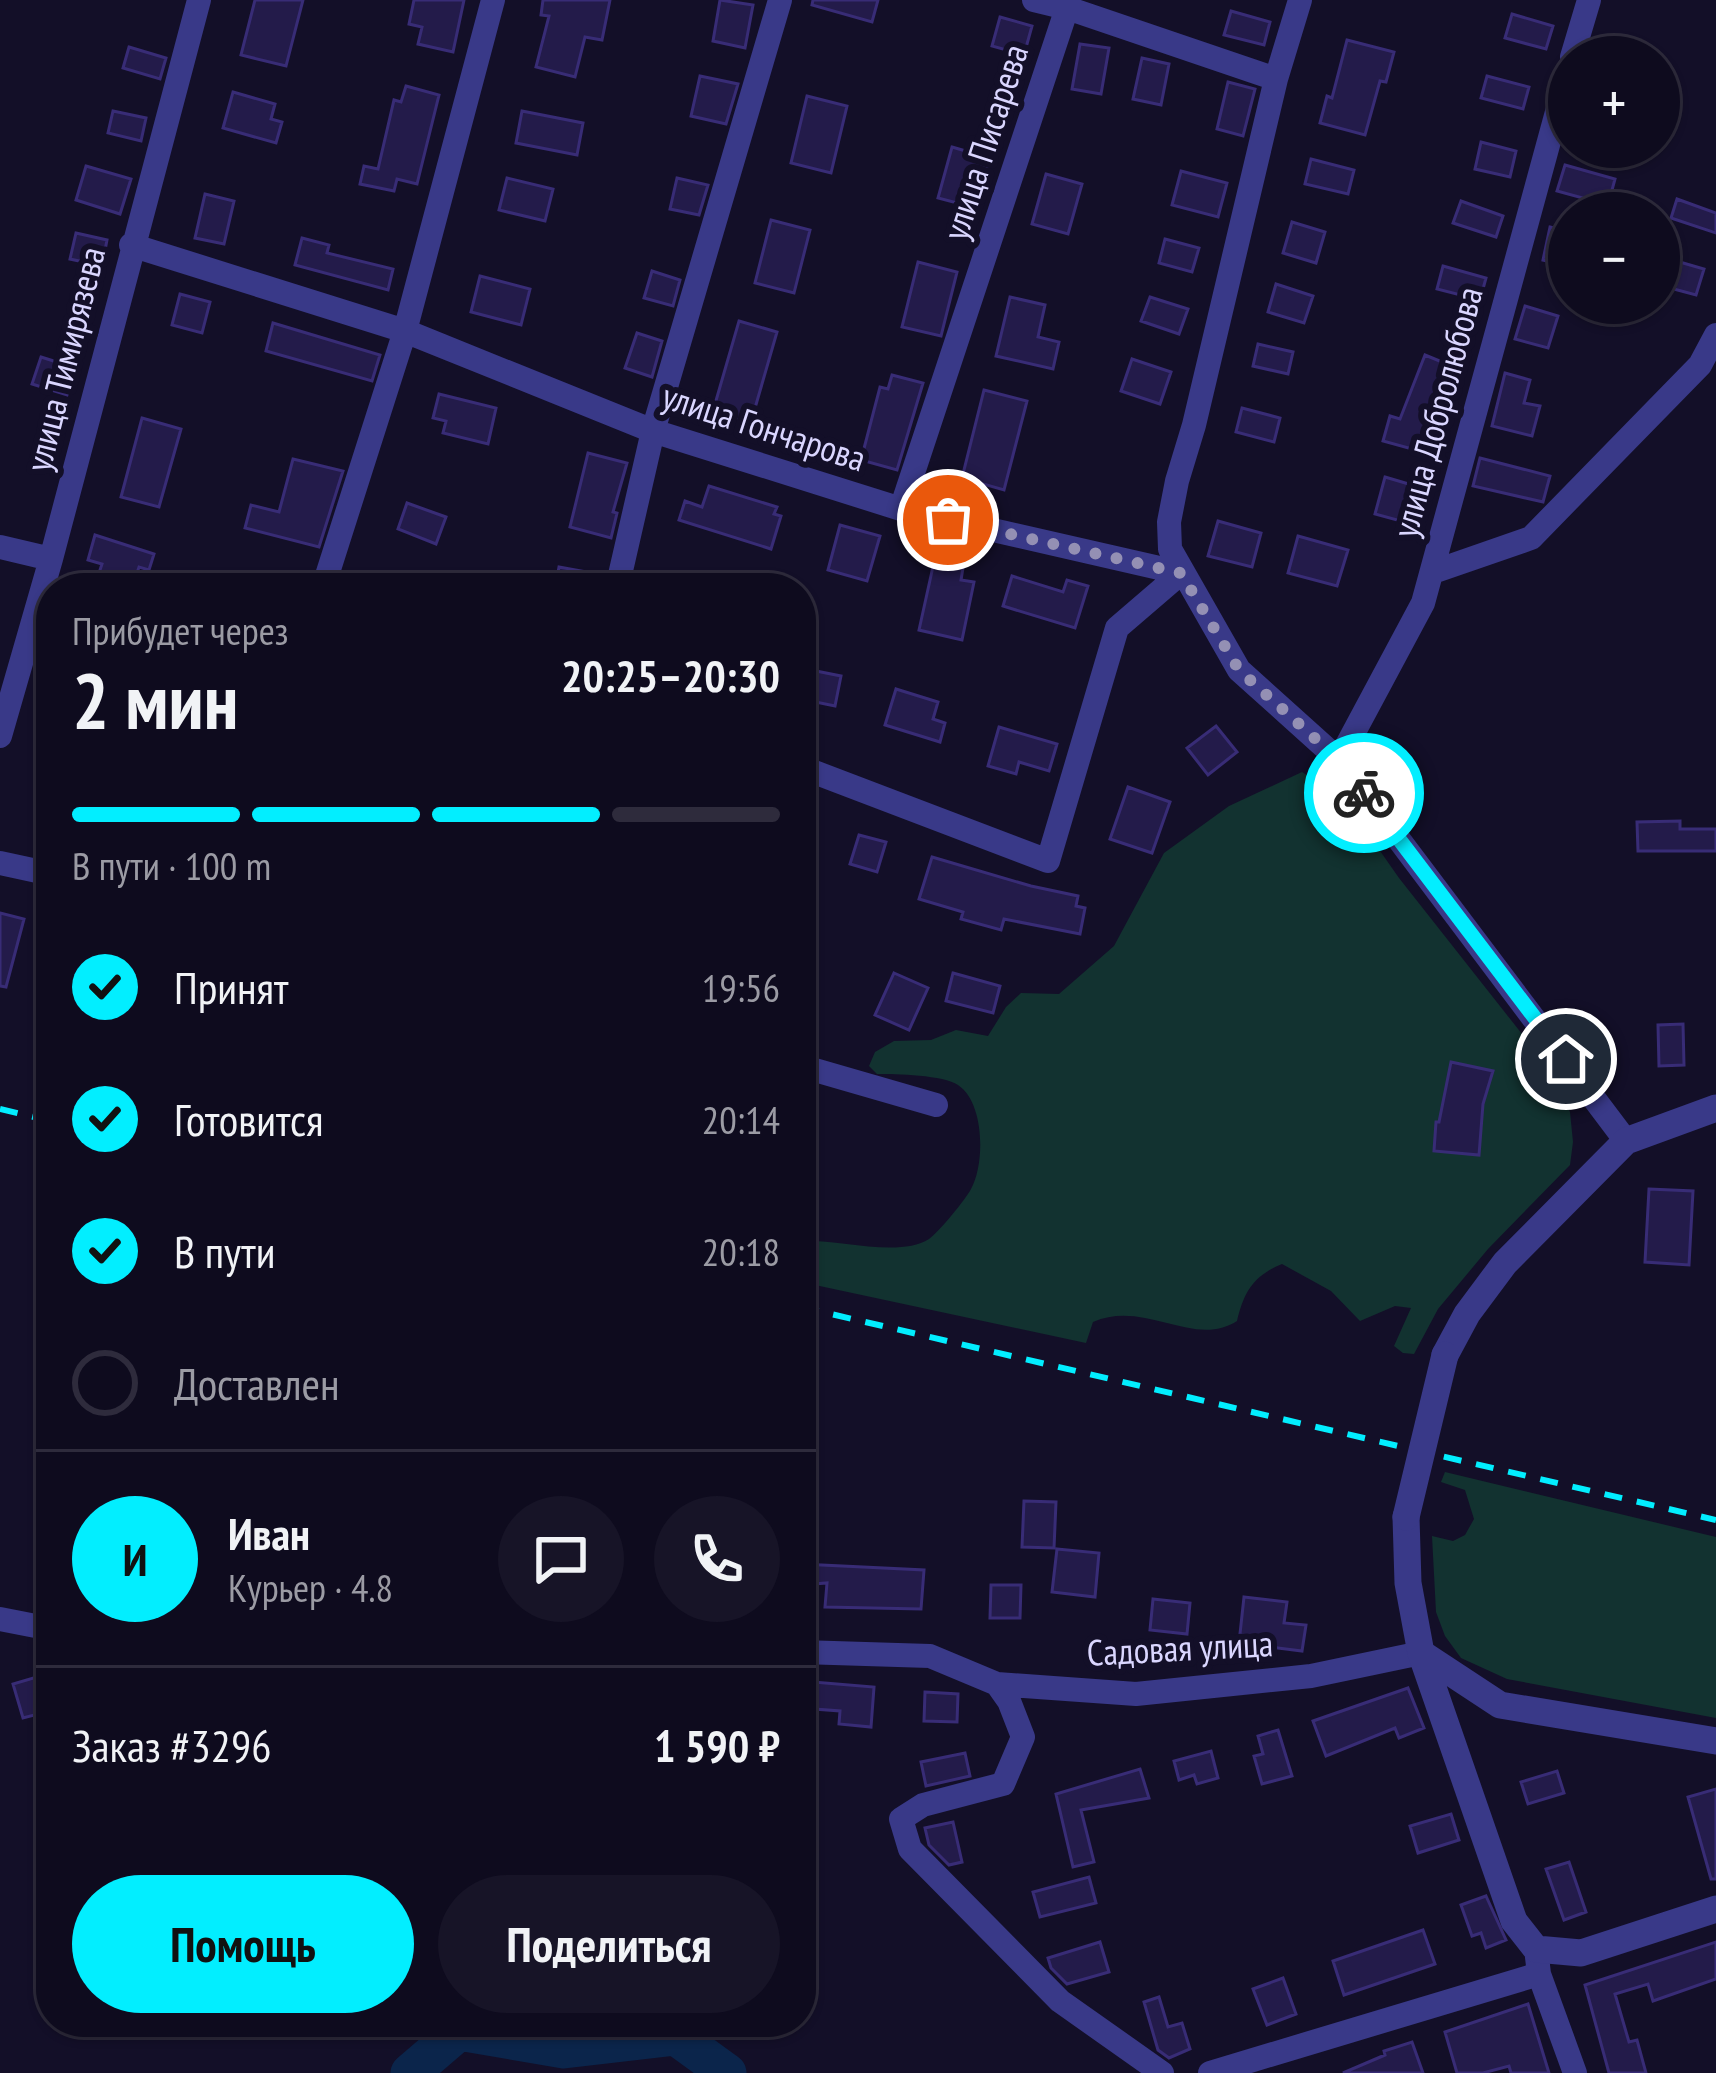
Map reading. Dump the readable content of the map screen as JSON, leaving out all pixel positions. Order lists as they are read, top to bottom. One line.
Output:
{"streets":{"street":["улица Писарева","улица Тимирязева","улица Добролюбова","улица Гончарова","Садовая улица"]},"crossings":[["улица Писарева","улица Гончарова"],["улица Тимирязева","улица Гончарова"]],"page":{"map_buttons":["+","−"],"heading":["2 мин","Прибудет через","20:25–20:30"],"panel":["Иван","Курьер · 4.8","Заказ #3296","1 590 ₽"],"bar":"В пути · 100 m","list":[["Принят","19:56"],["Готовится","20:14"],["В пути","20:18"],"Доставлен"],"round":"И","buttons":["Помощь","Поделиться"]}}
